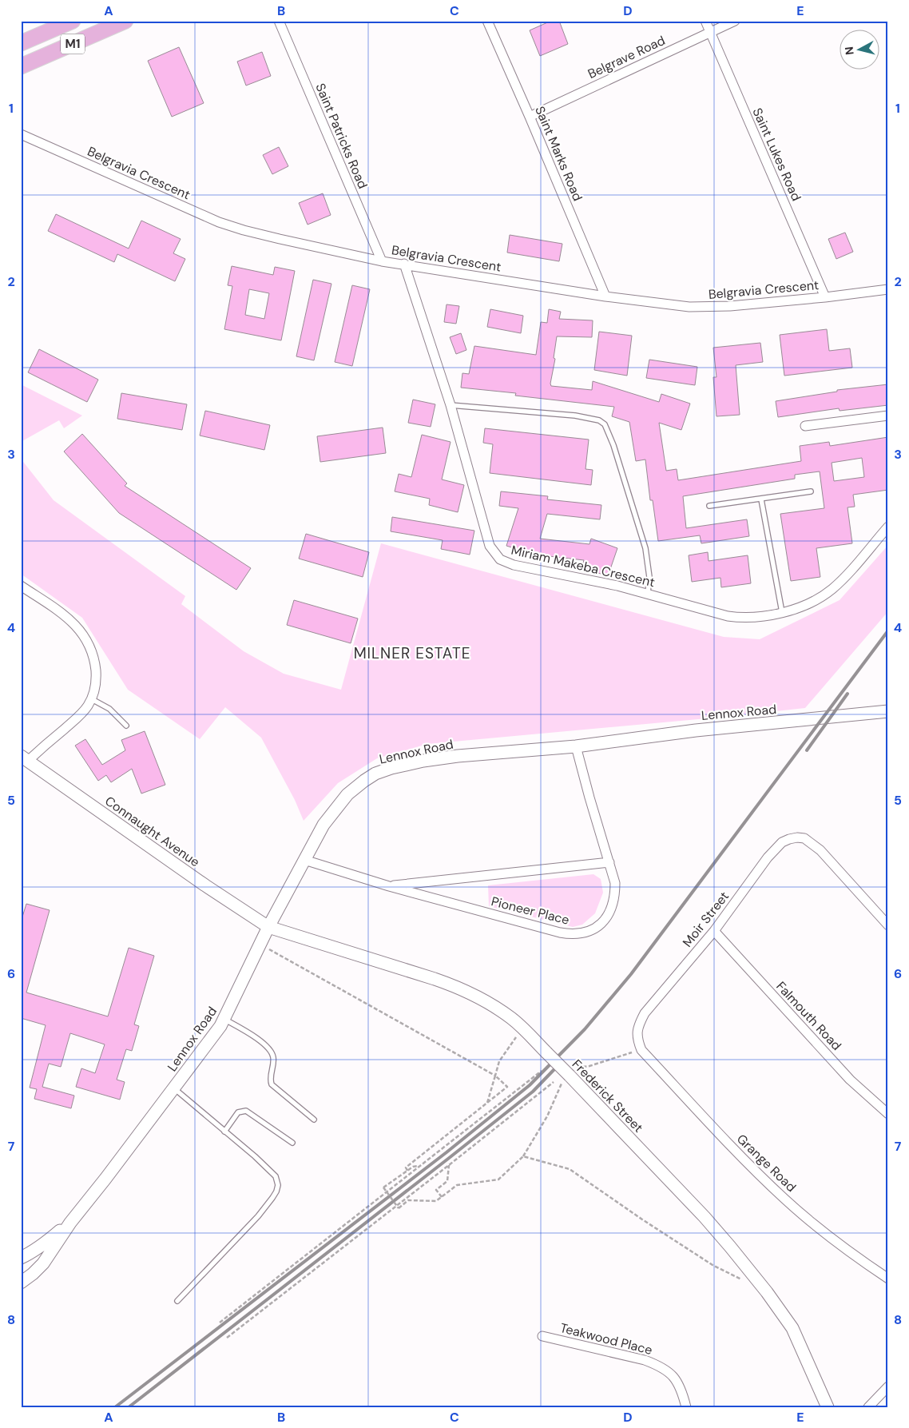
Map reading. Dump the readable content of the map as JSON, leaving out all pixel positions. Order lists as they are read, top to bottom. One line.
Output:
{"streets":{"main road":["M1"],"street":["Belgrave Road","Saint Patricks Road","Saint Marks Road","Saint Lukes Road","Belgravia Crescent","Miriam Makeba Crescent","Lennox Road","Connaught Avenue","Pioneer Place","Moir Street","Falmouth Road","Frederick Street","Grange Road","Teakwood Place"]},"crossings":[["Belgrave Road","Saint Marks Road"],["Belgrave Road","Saint Lukes Road"],["Saint Patricks Road","Belgravia Crescent"],["Saint Marks Road","Belgravia Crescent"],["Saint Lukes Road","Belgravia Crescent"],["Belgravia Crescent","Miriam Makeba Crescent"],["Lennox Road","Connaught Avenue"],["Lennox Road","Pioneer Place"],["Lennox Road","Frederick Street"],["Connaught Avenue","Frederick Street"],["Moir Street","Falmouth Road"],["Moir Street","Grange Road"]],"districts":["MILNER ESTATE"],"north":"left","grid":{"columns":["A","B","C","D","E"],"rows":["1","2","3","4","5","6","7","8"]}}
